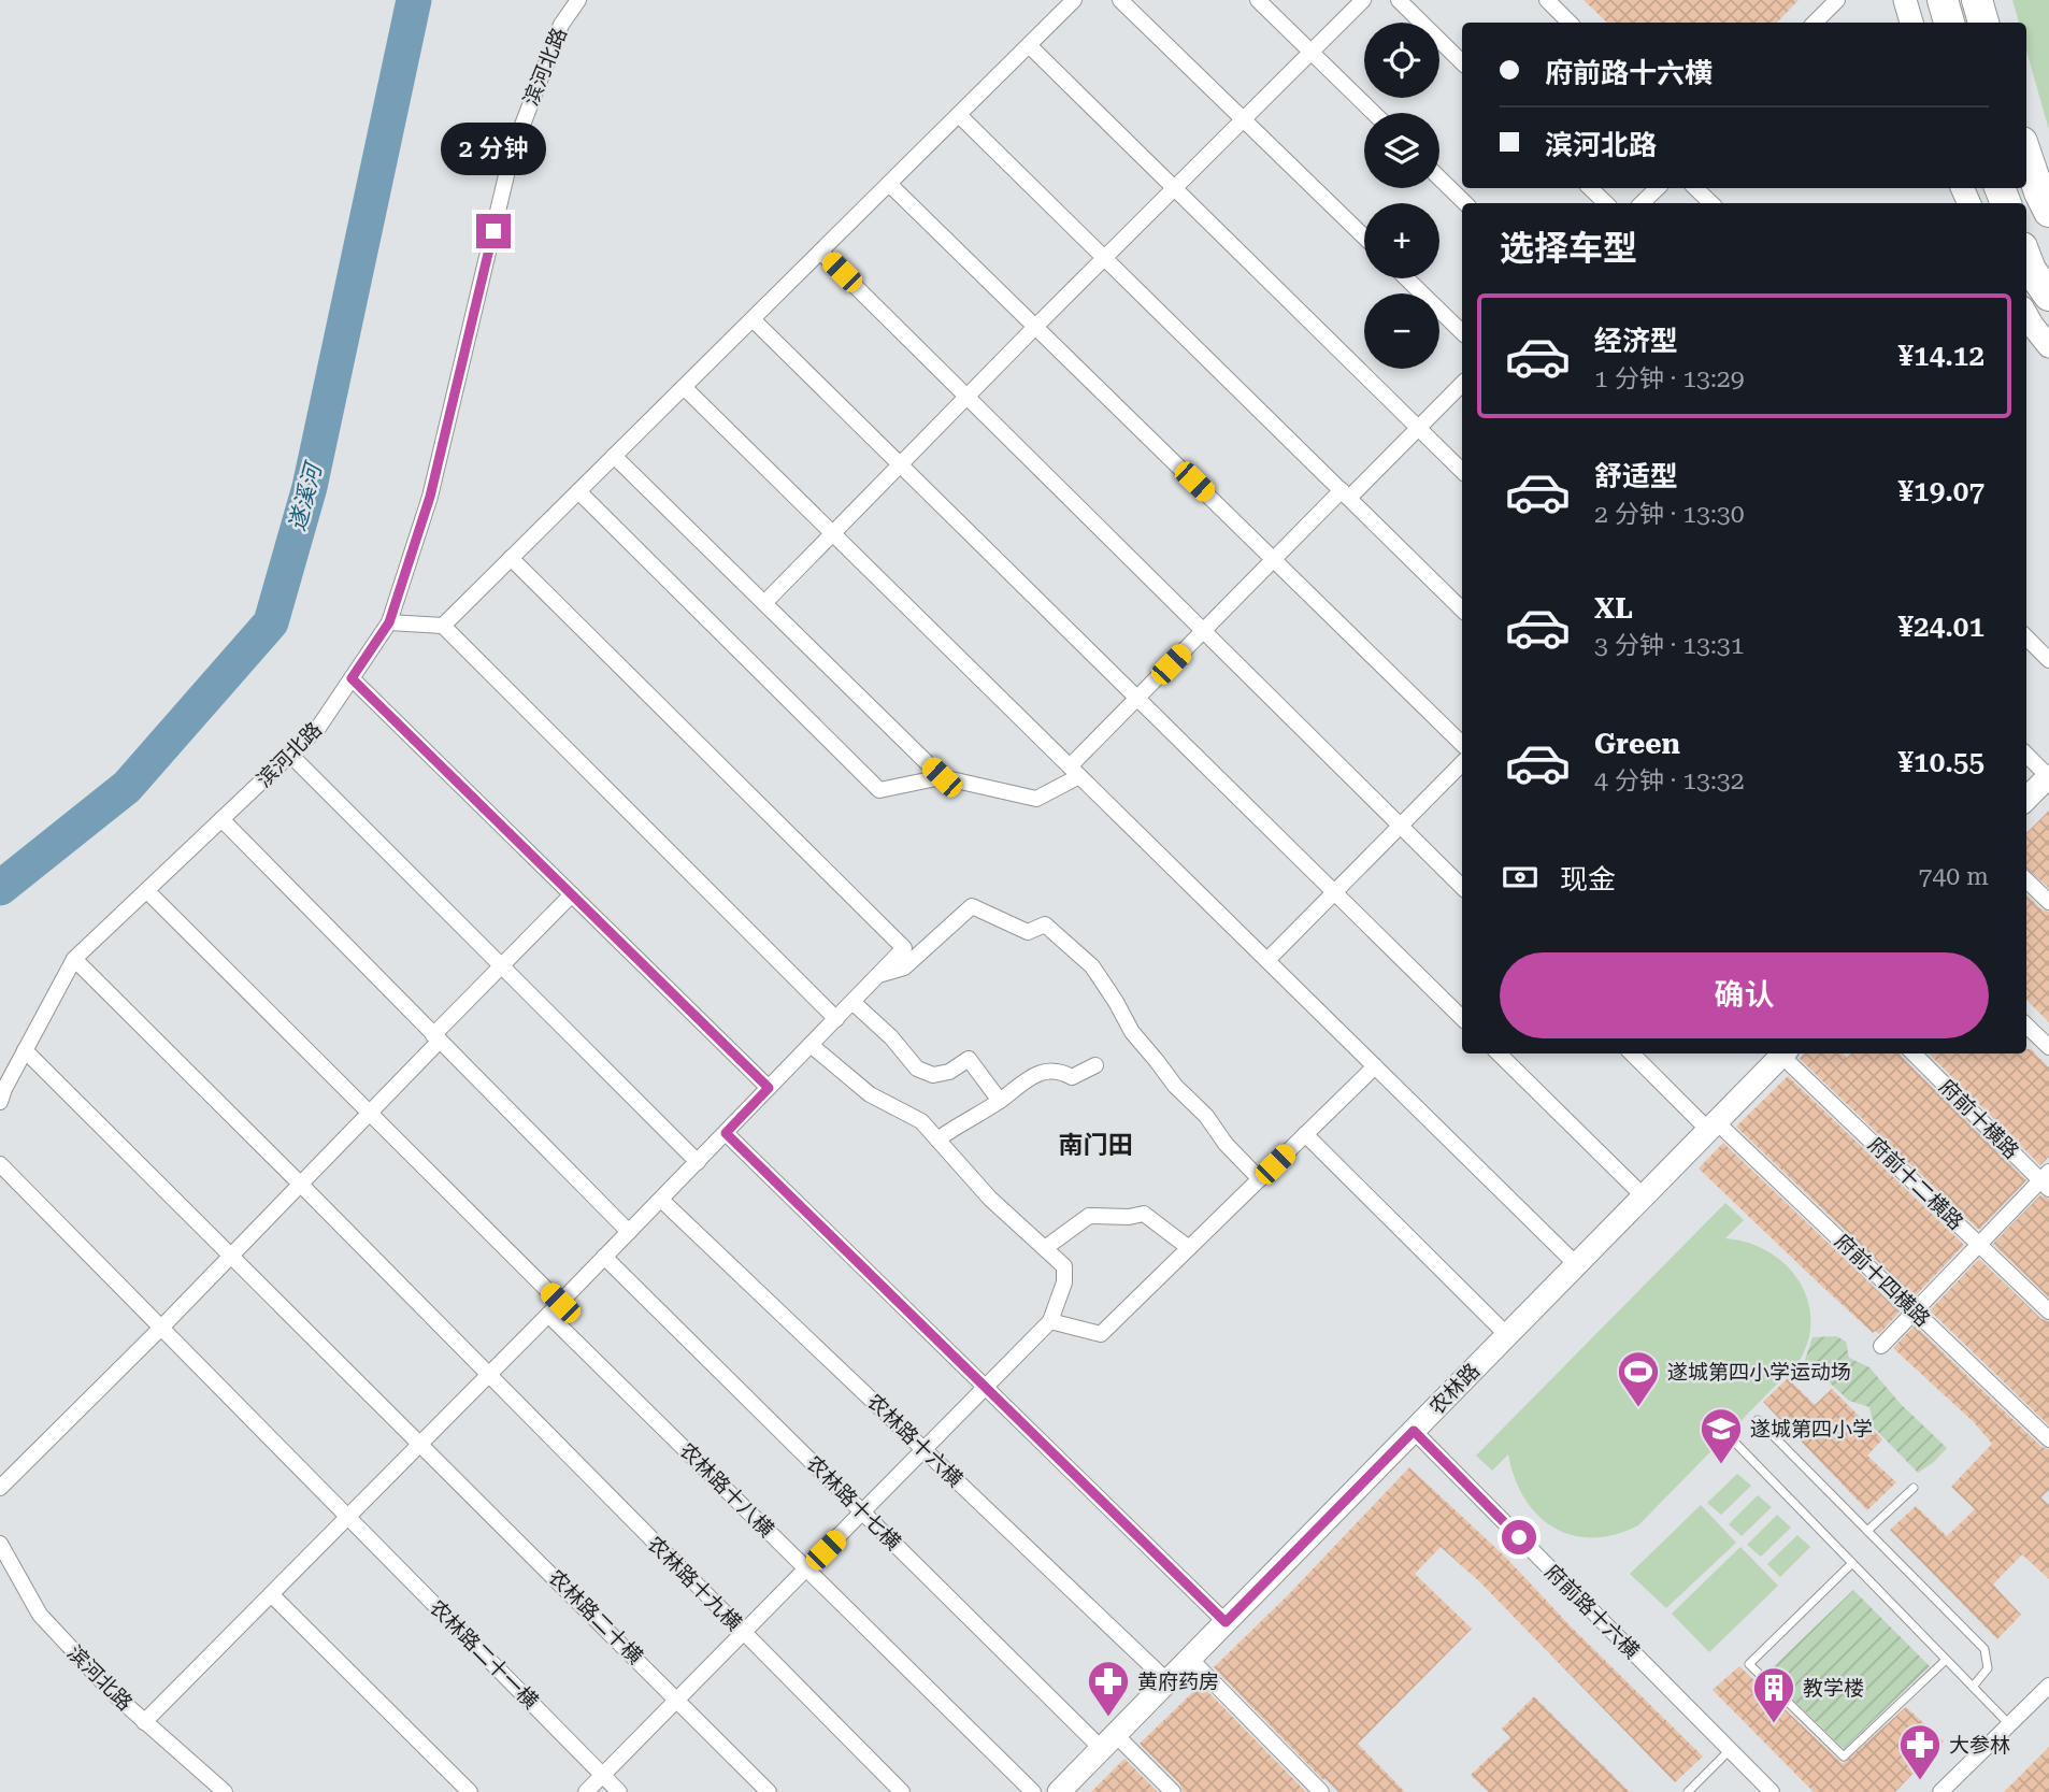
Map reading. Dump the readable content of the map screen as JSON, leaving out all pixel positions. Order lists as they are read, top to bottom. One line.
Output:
{"streets":{"street":["滨河北路","府前十横路","府前十二横路","府前十四横路","农林路","农林路十六横","农林路十八横","农林路十七横","农林路十九横","府前路十六横","农林路二十横","农林路二十一横"]},"crossings":[["滨河北路","农林路十九横"],["滨河北路","农林路二十横"],["府前十四横路","农林路"],["农林路","农林路十六横"],["农林路","农林路十七横"],["农林路","府前路十六横"]],"districts":["南门田"],"water":["遂溪河"],"places":{"sports":["遂城第四小学运动场"],"school or university":["遂城第四小学"],"pharmacy":["黄府药房","大参林"],"building":["教学楼"]},"page":{"map_buttons":["+","−"],"banner":["府前路十六横","滨河北路"],"bubble":"2 分钟","heading":"选择车型","list":[{"name":"经济型","note":"1 分钟 · 13:29","value":"¥14.12"},{"name":"舒适型","note":"2 分钟 · 13:30","value":"¥19.07"},{"name":"XL","note":"3 分钟 · 13:31","value":"¥24.01"},{"name":"Green","note":"4 分钟 · 13:32","value":"¥10.55"}],"pay":["现金","740 m"],"buttons":"确认"}}
